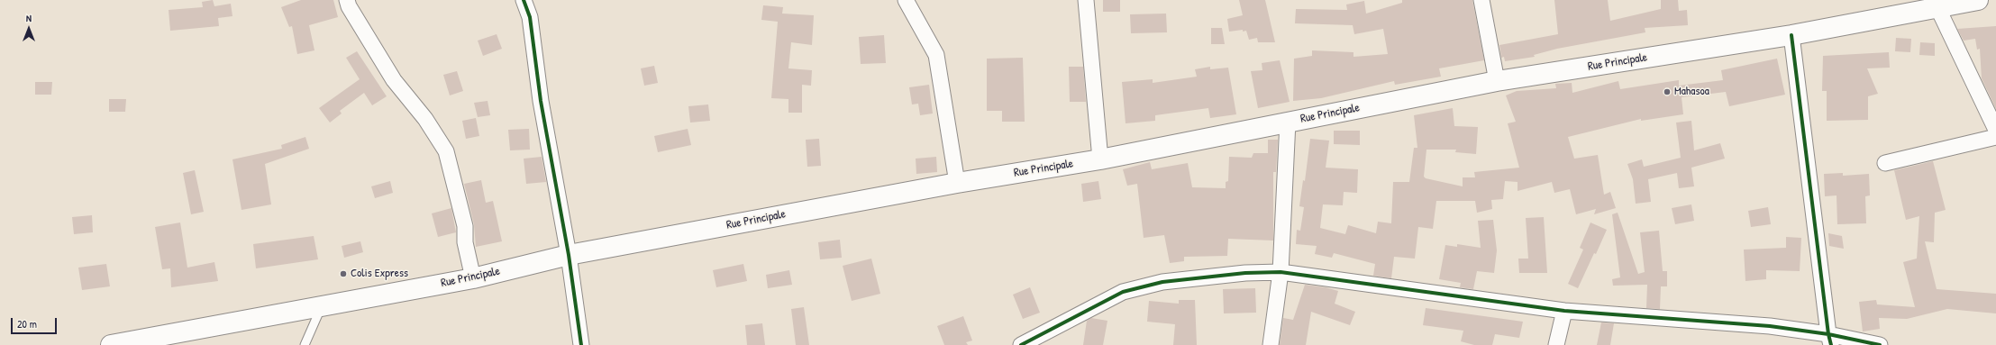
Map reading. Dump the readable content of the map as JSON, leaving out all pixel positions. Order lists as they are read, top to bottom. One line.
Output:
{"streets":{"main road":["Rue Principale"]},"places":["Mahasoa","Colis Express"],"scale_bar":"20 m","north":"top"}
